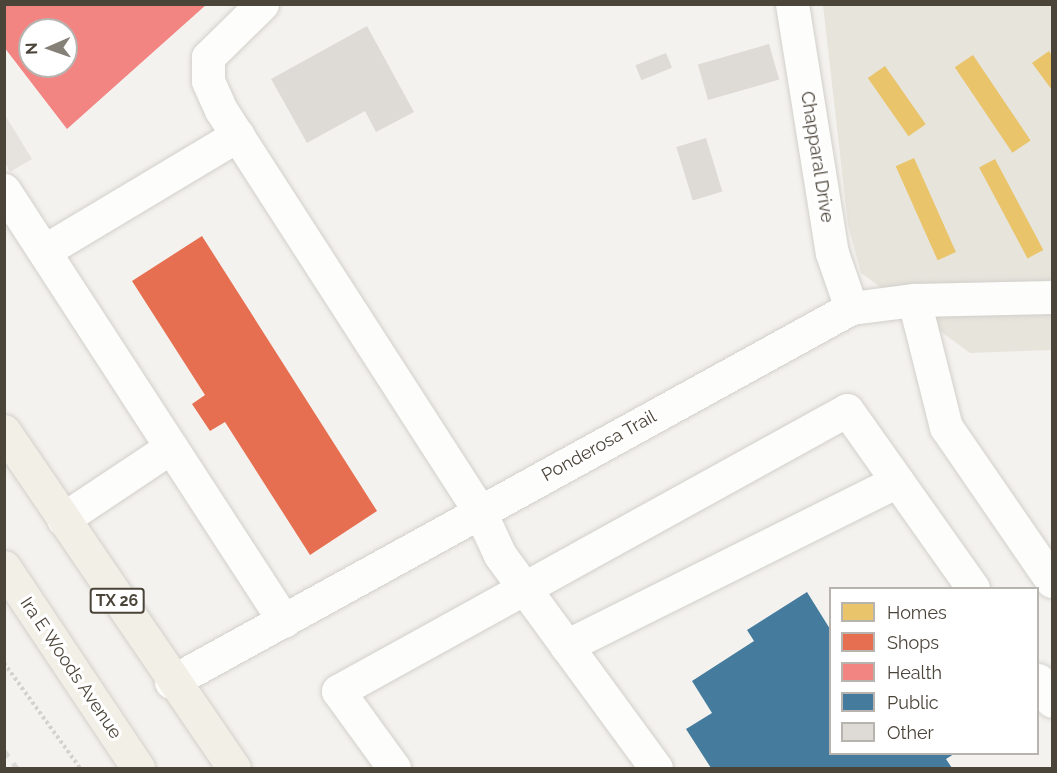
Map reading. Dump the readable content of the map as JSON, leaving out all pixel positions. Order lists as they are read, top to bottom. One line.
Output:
{"streets":{"main road":["TX 26","Ira E Woods Avenue"],"street":["Chapparal Drive","Ponderosa Trail"]},"crossings":[["Chapparal Drive","Ponderosa Trail"],["Ponderosa Trail","TX 26"]],"legend":["Homes","Shops","Health","Public","Other"],"north":"left"}
